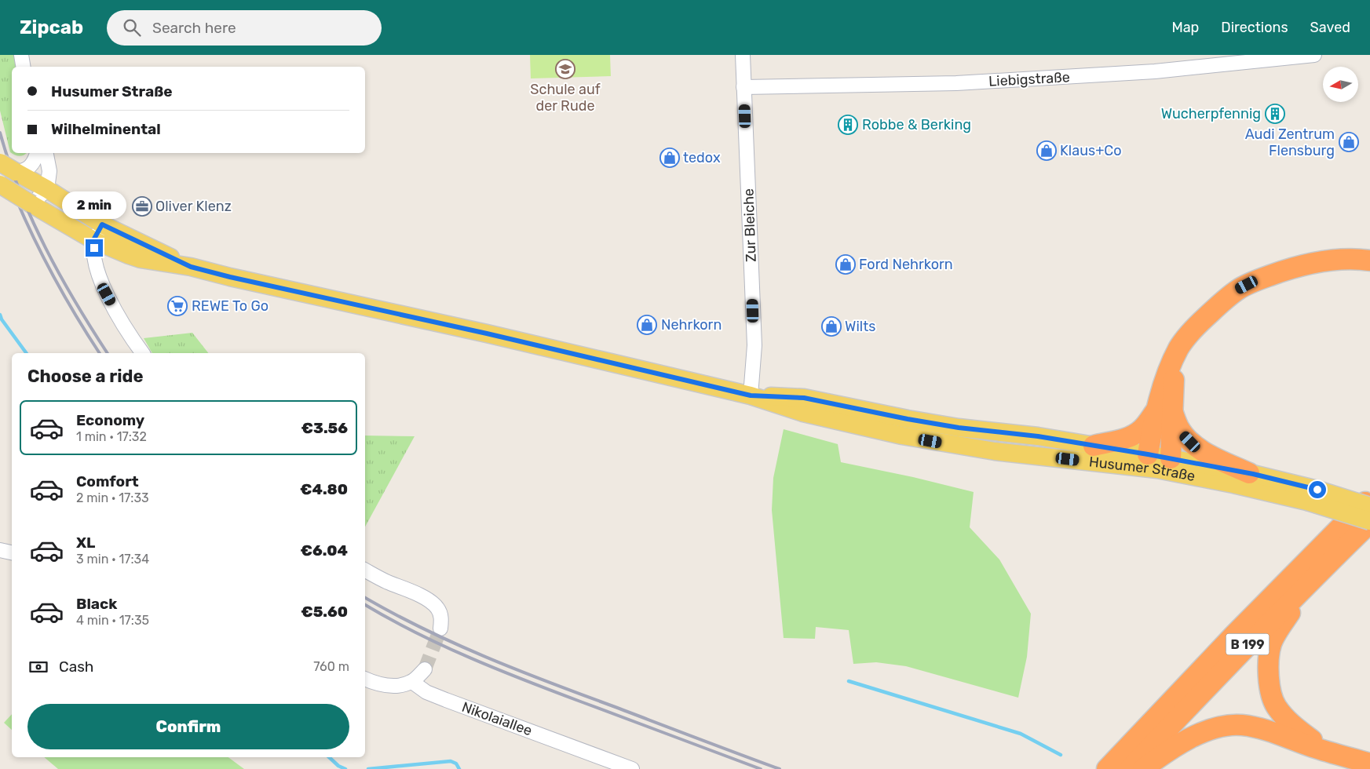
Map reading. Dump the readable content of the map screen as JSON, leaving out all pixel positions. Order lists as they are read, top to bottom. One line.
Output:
{"streets":{"highway":["B 199"],"main road":["Husumer Straße"],"street":["Liebigstraße","Zur Bleiche","Nikolaiallee"]},"crossings":[["Liebigstraße","Zur Bleiche"],["Zur Bleiche","Husumer Straße"],["Husumer Straße","B 199"]],"places":{"school or university":["Schule auf der Rude"],"building":["Wucherpfennig","Robbe & Berking"],"shop":["Audi Zentrum Flensburg","Klaus+Co","tedox","Ford Nehrkorn","Nehrkorn","Wilts"],"office":["Oliver Klenz"],"supermarket":["REWE To Go"]},"north":"left","page":{"header":"Zipcab","search":"Search here","nav":["Map","Directions","Saved"],"banner":["Husumer Straße","Wilhelminental"],"bubble":"2 min","heading":"Choose a ride","list":[{"name":"Economy","note":"1 min · 17:32","value":"€3.56"},{"name":"Comfort","note":"2 min · 17:33","value":"€4.80"},{"name":"XL","note":"3 min · 17:34","value":"€6.04"},{"name":"Black","note":"4 min · 17:35","value":"€5.60"}],"pay":["Cash","760 m"],"buttons":"Confirm"}}
